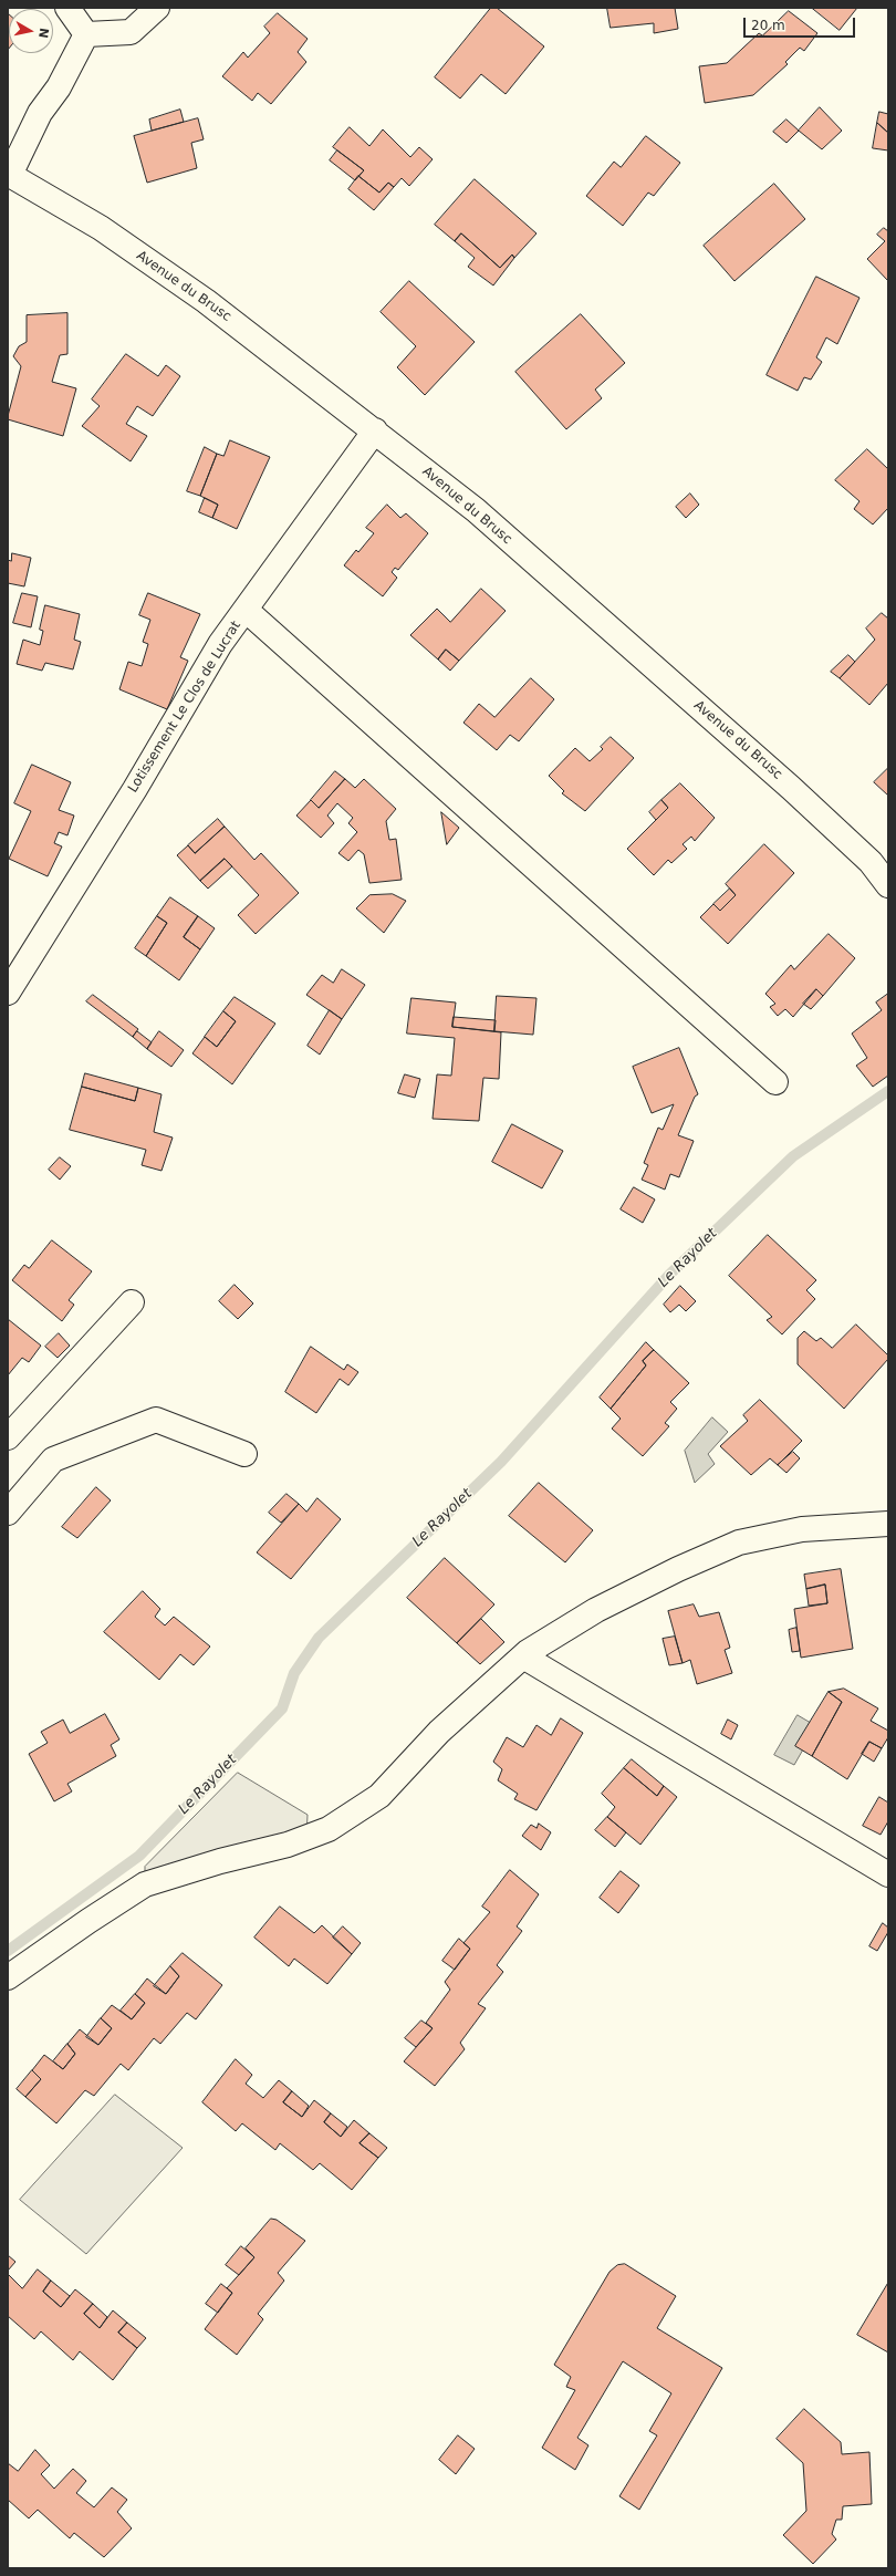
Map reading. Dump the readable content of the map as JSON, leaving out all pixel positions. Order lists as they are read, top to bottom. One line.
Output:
{"streets":{"street":["Avenue du Brusc","Lotissement Le Clos de Lucrat"]},"crossings":[["Avenue du Brusc","Lotissement Le Clos de Lucrat"]],"water":["Le Rayolet"],"scale_bar":"20 m","north":"right"}
